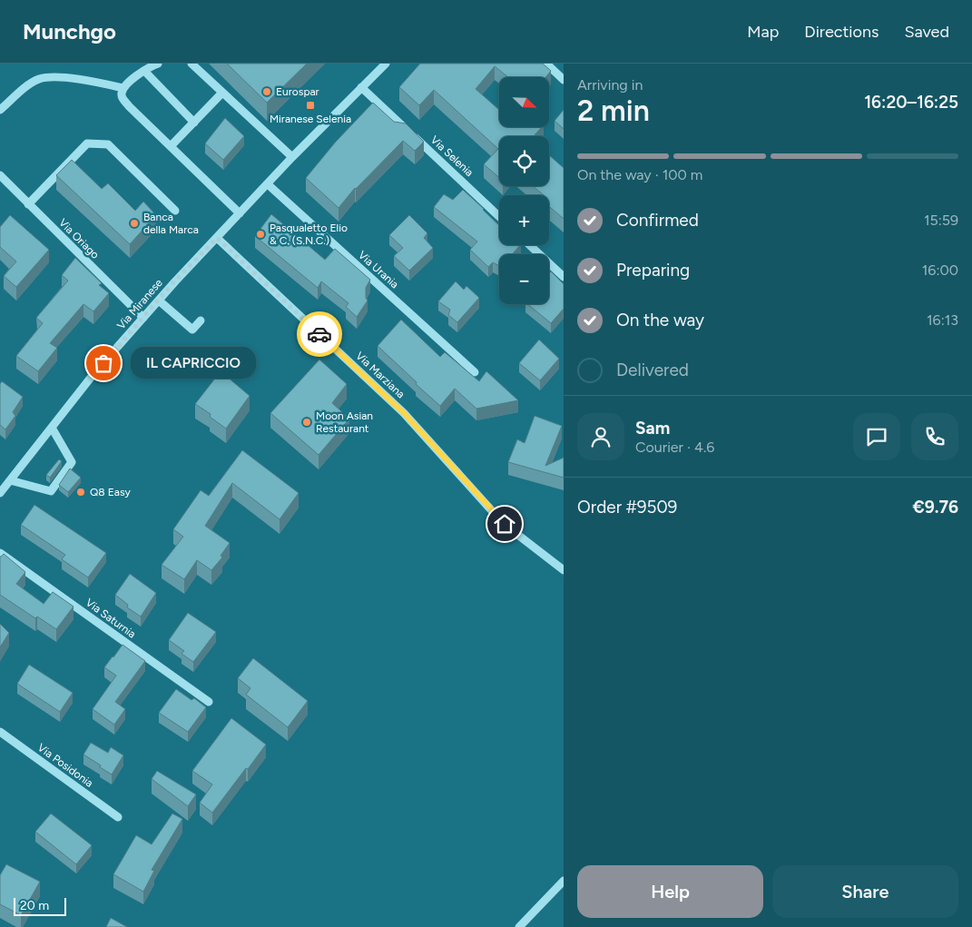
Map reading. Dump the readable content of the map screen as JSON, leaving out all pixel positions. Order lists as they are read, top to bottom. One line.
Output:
{"streets":{"street":["Via Selenia","Via Oriago","Via Urania","Via Miranese","Via Marziana","Via Saturnia","Via Posidonia"]},"crossings":[["Via Selenia","Via Miranese"],["Via Oriago","Via Miranese"],["Via Urania","Via Miranese"],["Via Miranese","Via Marziana"]],"places":{"other":["Eurospar","Banca della Marca","Pasqualetto Elio & C. (S.N.C.)","IL CAPRICCIO","Moon Asian Restaurant","Q8 Easy"],"transit":["Miranese Selenia"]},"scale_bar":"20 m","north":"bottom right","page":{"header":"Munchgo","nav":["Map","Directions","Saved"],"heading":["2 min","Arriving in","16:20–16:25"],"panel":["Sam","Courier · 4.6","Order #9509","€9.76"],"map_buttons":["+","−"],"bar":"On the way · 100 m","list":[["Confirmed","15:59"],["Preparing","16:00"],["On the way","16:13"],"Delivered"],"bubble":"IL CAPRICCIO","buttons":["Help","Share"],"scale":"20 m"}}
